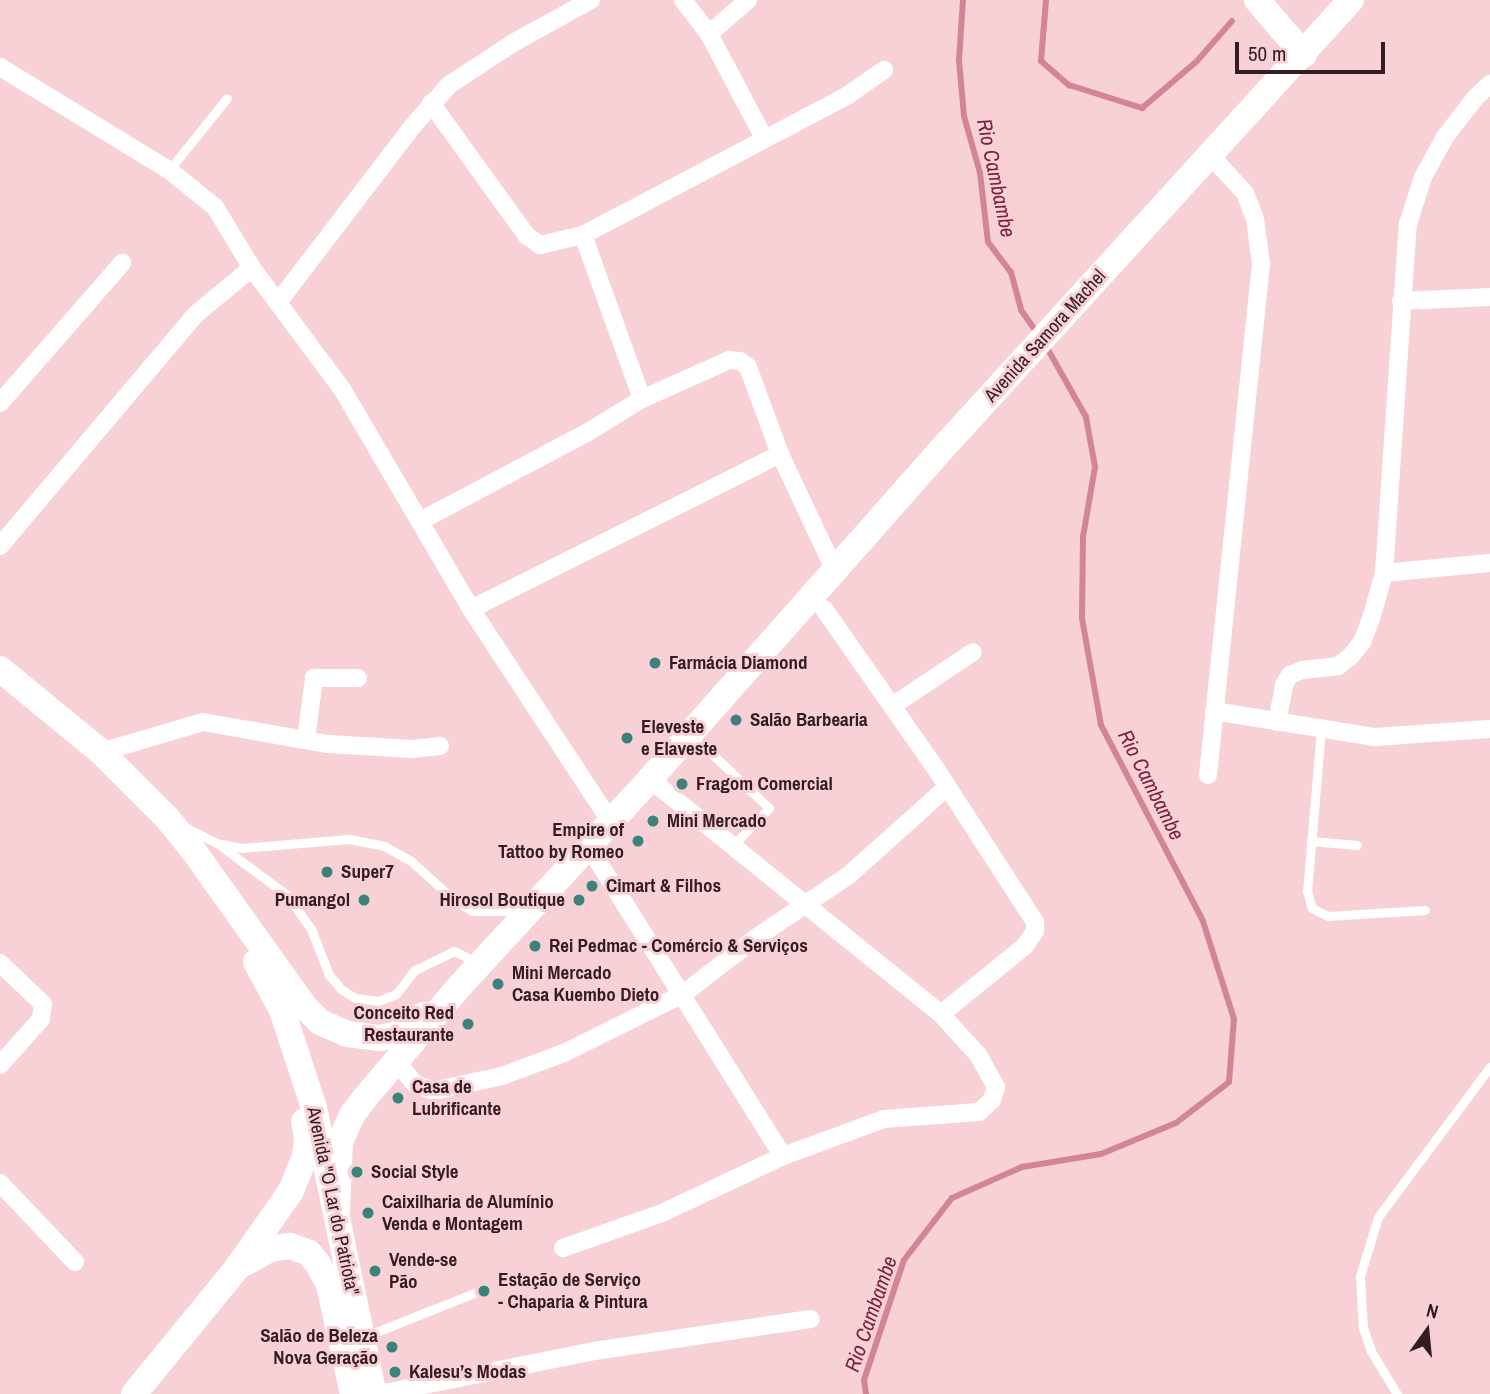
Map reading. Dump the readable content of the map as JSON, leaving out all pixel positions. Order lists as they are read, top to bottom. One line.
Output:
{"streets":{"main road":["Avenida Samora Machel","Avenida \"O Lar do Patriota\""]},"crossings":[["Avenida Samora Machel","Avenida \"O Lar do Patriota\""]],"water":["Rio Cambambe"],"places":["Farmácia Diamond","Salão Barbearia","Eleveste e Elaveste","Fragom Comercial","Mini Mercado","Empire of Tattoo by Romeo","Super7","Cimart & Filhos","Pumangol","Hirosol Boutique","Rei Pedmac - Comércio & Serviços","Mini Mercado Casa Kuembo Dieto","Conceito Red Restaurante","Casa de Lubrificante","Social Style","Caixilharia de Alumínio Venda e Montagem","Vende-se Pão","Estação de Serviço - Chaparia & Pintura","Salão de Beleza Nova Geração","Kalesu’s Modas"],"scale_bar":"50 m","north":"top"}
